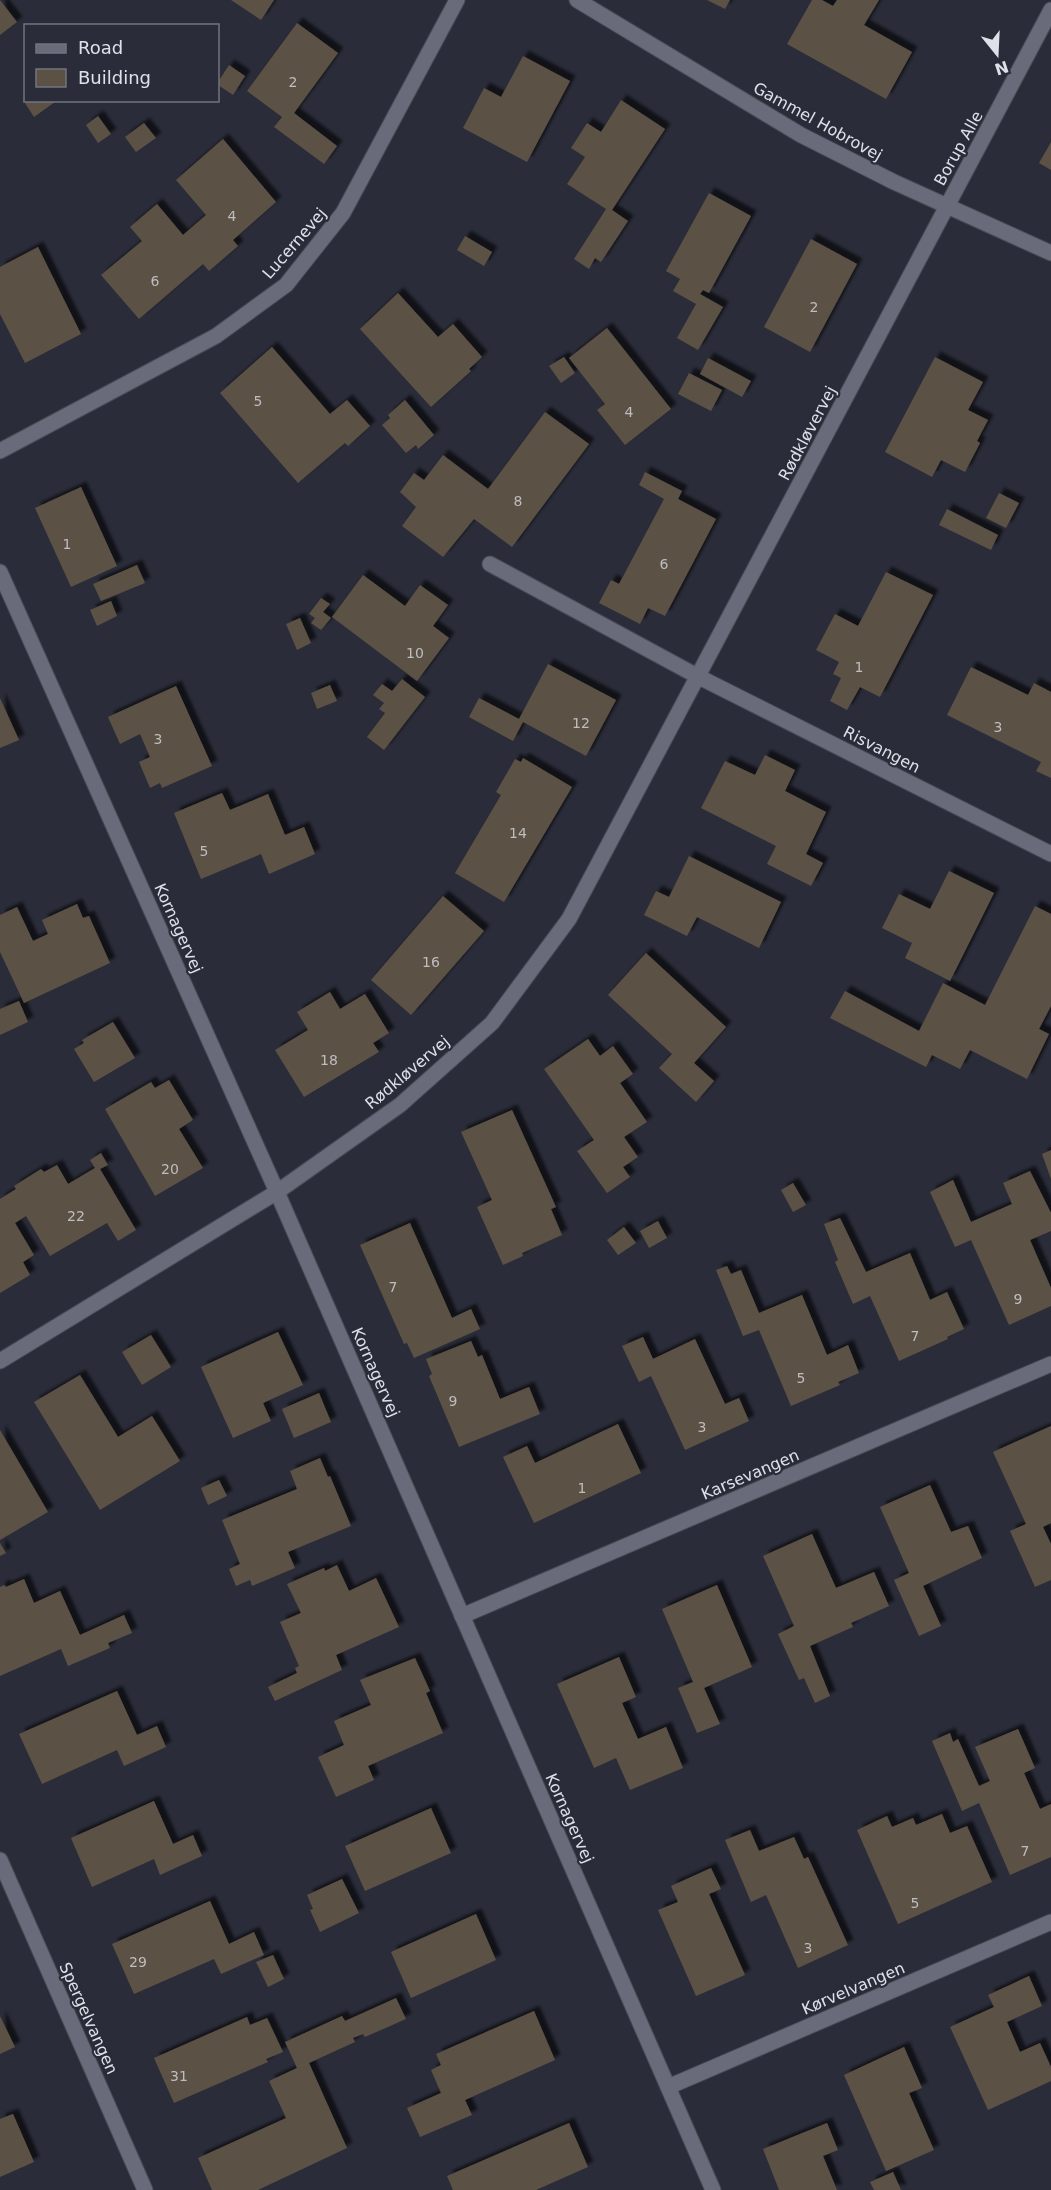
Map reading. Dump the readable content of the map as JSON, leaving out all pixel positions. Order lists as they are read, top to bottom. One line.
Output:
{"streets":{"street":["Gammel Hobrovej","Borup Alle","Lucernevej","Rødkløvervej","Risvangen","Kornagervej","Karsevangen","Kørvelvangen","Spergelvangen"]},"crossings":[["Gammel Hobrovej","Borup Alle"],["Gammel Hobrovej","Rødkløvervej"],["Borup Alle","Rødkløvervej"],["Rødkløvervej","Risvangen"],["Rødkløvervej","Kornagervej"],["Kornagervej","Karsevangen"],["Kornagervej","Kørvelvangen"]],"house_numbers":["2","4","6","2","5","4","8","1","6","10","1","12","3","3","14","5","16","18","20","22","7","9","7","5","9","3","1","7","5","3","29","31"],"legend":["Road","Building"],"north":"bottom"}
